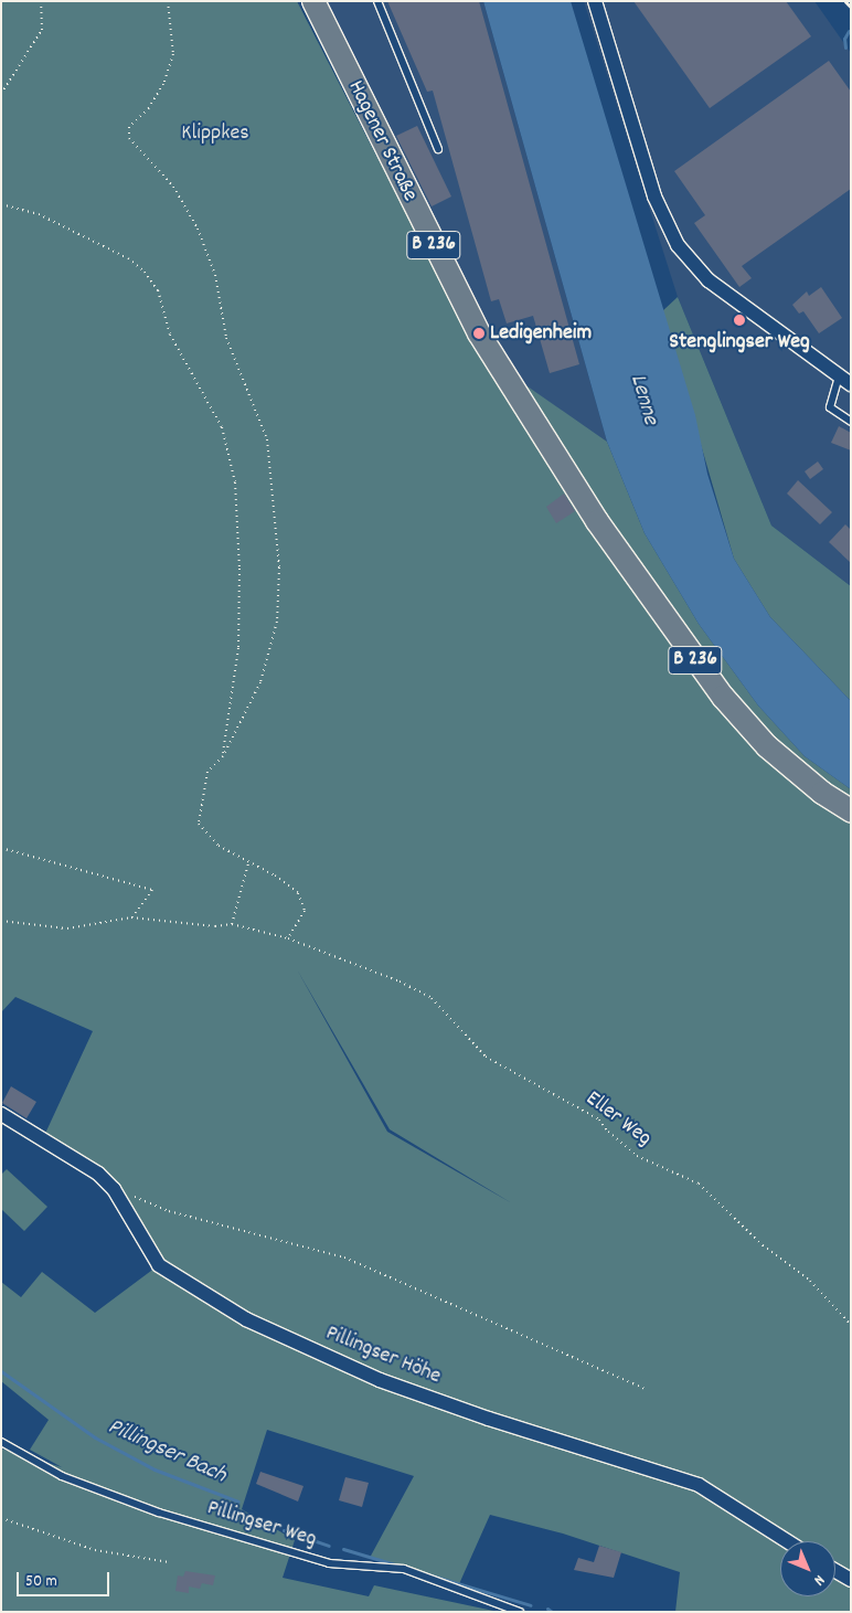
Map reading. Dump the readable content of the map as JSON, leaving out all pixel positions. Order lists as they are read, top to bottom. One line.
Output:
{"streets":{"main road":["Hagener Straße","B 236"],"street":["Pillingser Höhe"],"lane":["Pillingser Weg"],"path":["Eller Weg"]},"water":["Lenne","Pillingser Bach"],"parks":["Klippkes"],"places":["Stenglingser Weg","Ledigenheim"],"scale_bar":"50 m","north":"bottom right"}
